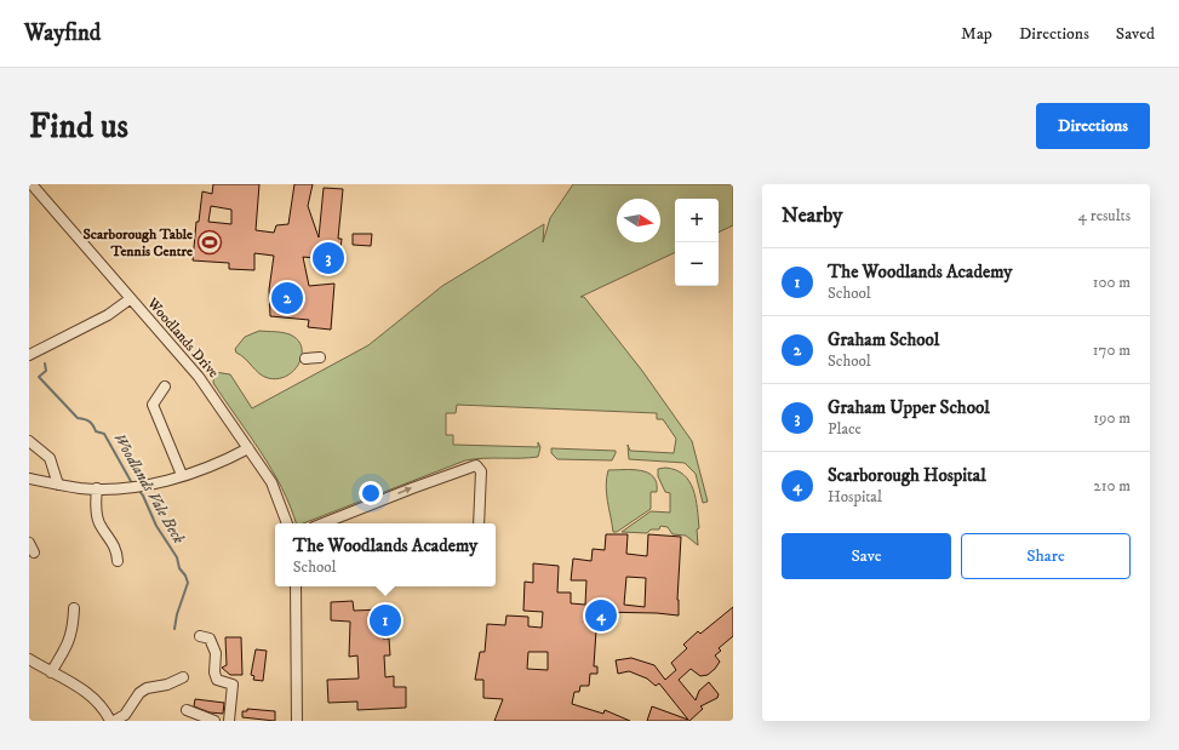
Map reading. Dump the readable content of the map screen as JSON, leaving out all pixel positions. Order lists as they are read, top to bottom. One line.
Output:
{"streets":{"street":["Woodlands Drive"]},"water":["Woodlands Vale Beck"],"places":{"sports":["Scarborough Table Tennis Centre"]},"north":"right","page":{"header":"Wayfind","nav":["Map","Directions","Saved"],"buttons":["Directions",["Save","Share"]],"title":"Find us","heading":["Nearby","4 results"],"map_buttons":["+","−"],"pins":["3","2","4","1"],"list":[{"mark":"1","name":"The Woodlands Academy","note":"School","value":"100 m"},{"mark":"2","name":"Graham School","note":"School","value":"170 m"},{"mark":"3","name":"Graham Upper School","note":"Place","value":"190 m"},{"mark":"4","name":"Scarborough Hospital","note":"Hospital","value":"210 m"}],"popup":["The Woodlands Academy","School"]}}
